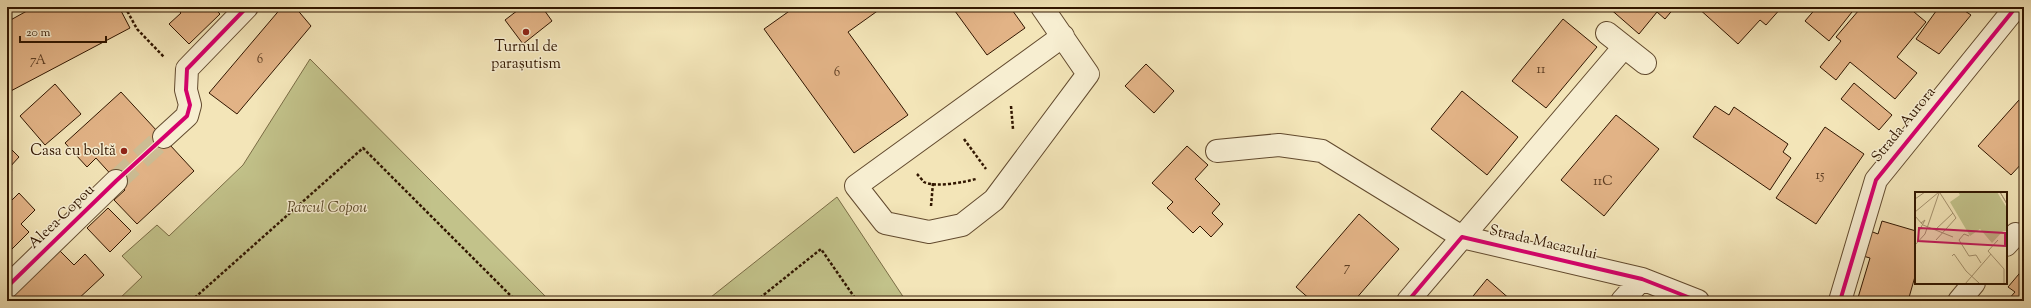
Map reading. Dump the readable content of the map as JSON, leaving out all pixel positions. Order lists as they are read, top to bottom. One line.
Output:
{"streets":{"street":["Strada Aurora","Aleea Copou","Strada Macazului"]},"parks":["Parcul Copou"],"places":["Turnul de parașutism","Casa cu boltă"],"house_numbers":["6","7A","11","6","15","11C","7"],"scale_bar":"20 m"}
